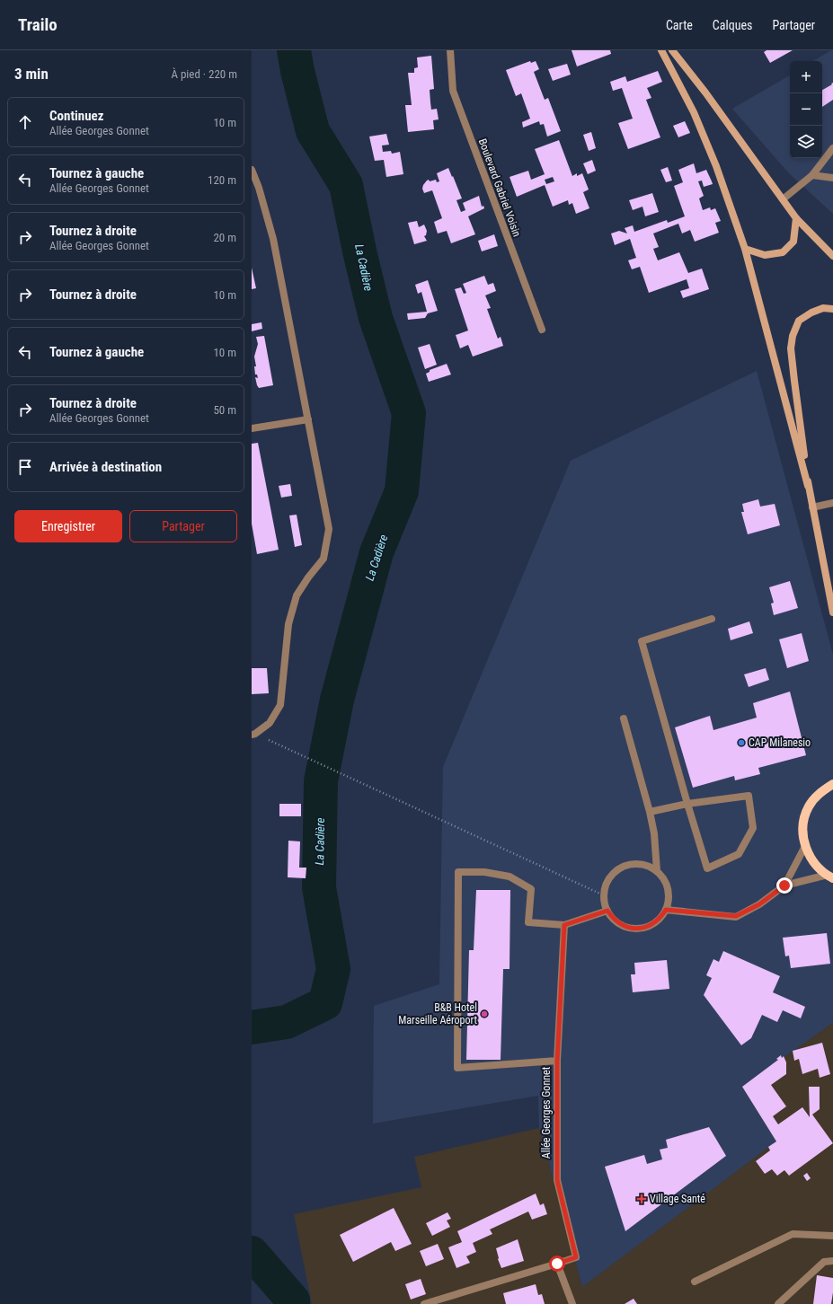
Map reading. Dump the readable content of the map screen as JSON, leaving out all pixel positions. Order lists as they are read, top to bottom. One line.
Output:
{"streets":{"street":["Boulevard Gabriel Voisin","Allée Georges Gonnet"]},"water":["La Cadière"],"places":{"other":["CAP Milanesio","B&B Hotel Marseille Aéroport"],"health":["Village Santé"]},"page":{"header":"Trailo","nav":["Carte","Calques","Partager"],"heading":["3 min","À pied · 220 m"],"map_buttons":["+","−"],"list":[["Continuez","Allée Georges Gonnet","10 m"],["Tournez à gauche","Allée Georges Gonnet","120 m"],["Tournez à droite","Allée Georges Gonnet","20 m"],["Tournez à droite","10 m"],["Tournez à gauche","10 m"],["Tournez à droite","Allée Georges Gonnet","50 m"],"Arrivée à destination"],"buttons":["Enregistrer","Partager"]}}
